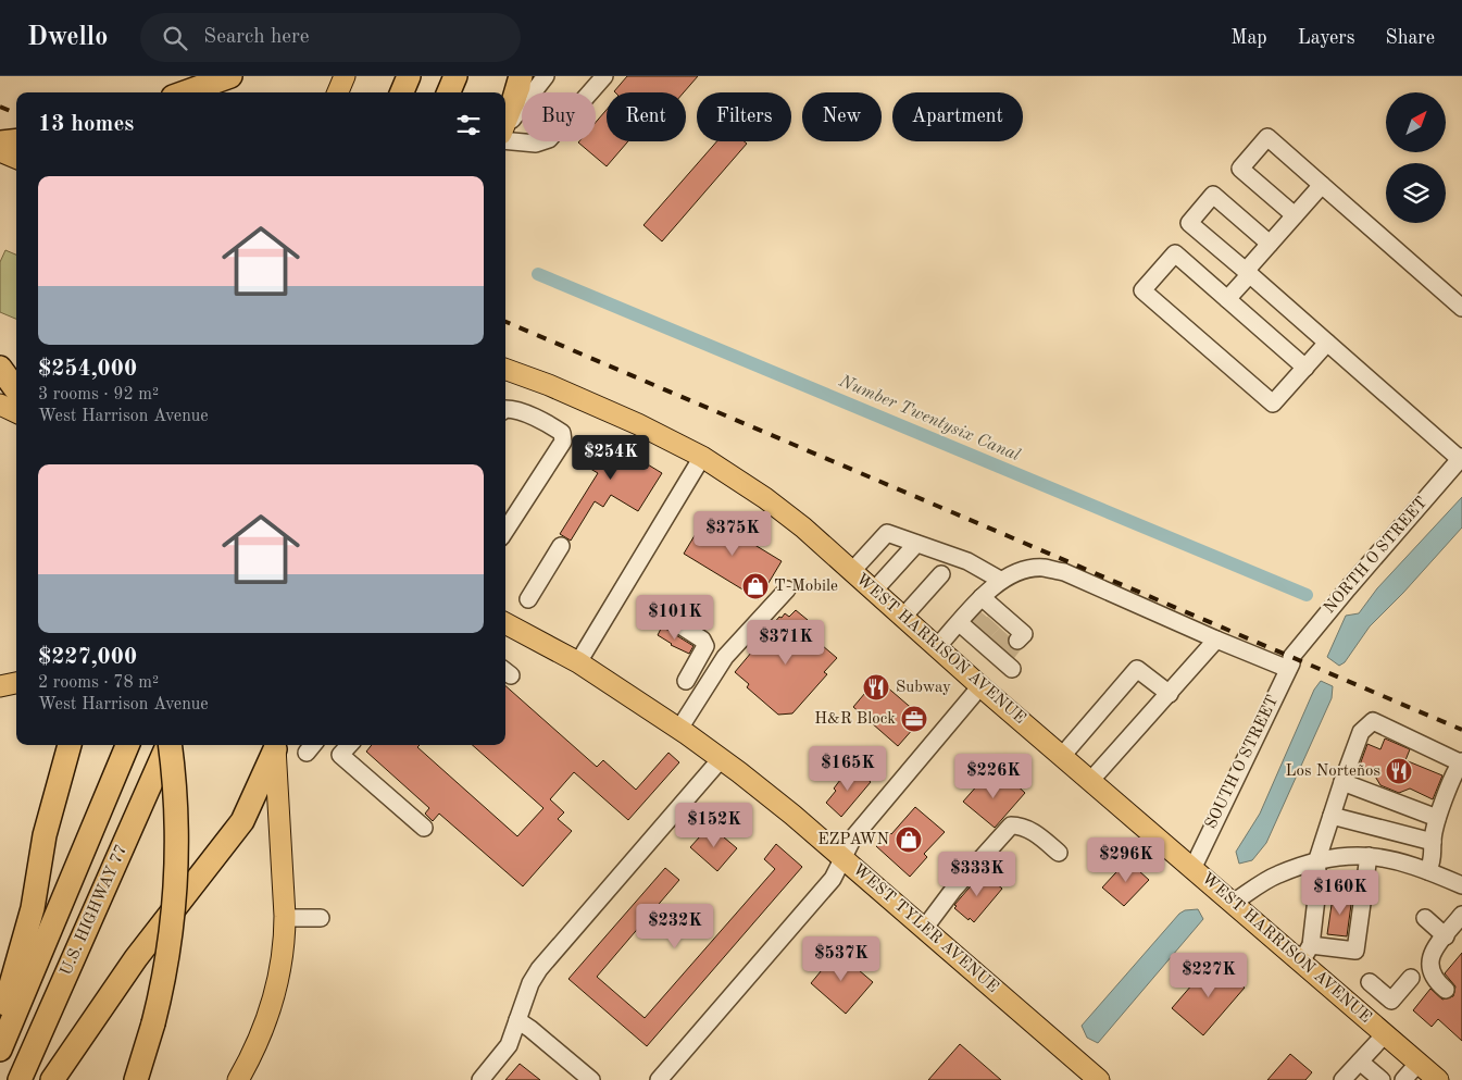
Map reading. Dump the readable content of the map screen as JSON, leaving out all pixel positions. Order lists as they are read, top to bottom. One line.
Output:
{"streets":{"highway":["U.S. HIGHWAY 77"],"main road":["WEST HARRISON AVENUE","WEST TYLER AVENUE"],"street":["NORTH O STREET","SOUTH O STREET"]},"crossings":[["NORTH O STREET","SOUTH O STREET"],["WEST HARRISON AVENUE","SOUTH O STREET"]],"water":["Number Twentysix Canal"],"places":{"shop":["T-Mobile","EZPAWN"],"restaurant":["Subway","Los Norteños"],"office":["H&R Block"]},"north":"top right","page":{"header":"Dwello","search":"Search here","nav":["Map","Layers","Share"],"chip":["Buy","Rent","Filters","New","Apartment"],"heading":"13 homes","list":[{"name":"$254,000","note":"3 rooms · 92 m² · West Harrison Avenue"},{"name":"$227,000","note":"2 rooms · 78 m² · West Harrison Avenue"}],"price":["$254K","$375K","$101K","$371K","$165K","$226K","$152K","$296K","$333K","$160K","$232K","$537K","$227K"]}}
